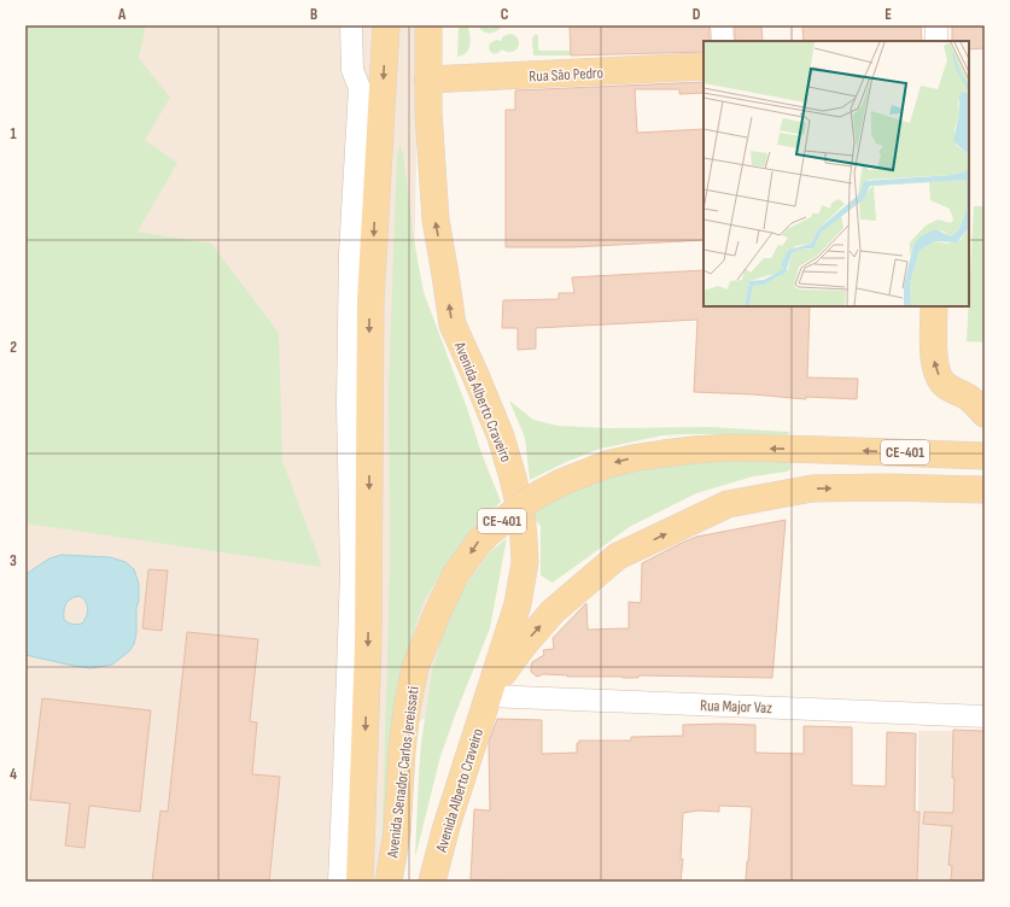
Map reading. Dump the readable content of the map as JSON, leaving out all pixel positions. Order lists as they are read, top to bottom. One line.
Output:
{"streets":{"main road":["Rua São Pedro","Avenida Alberto Craveiro","CE-401","Avenida Senador Carlos Jereissati"],"street":["Rua Major Vaz"]},"crossings":[["Rua São Pedro","Avenida Alberto Craveiro"],["Avenida Alberto Craveiro","CE-401"],["Avenida Alberto Craveiro","Rua Major Vaz"],["CE-401","Rua Major Vaz"]],"grid":{"columns":["A","B","C","D","E"],"rows":["1","2","3","4"]}}
